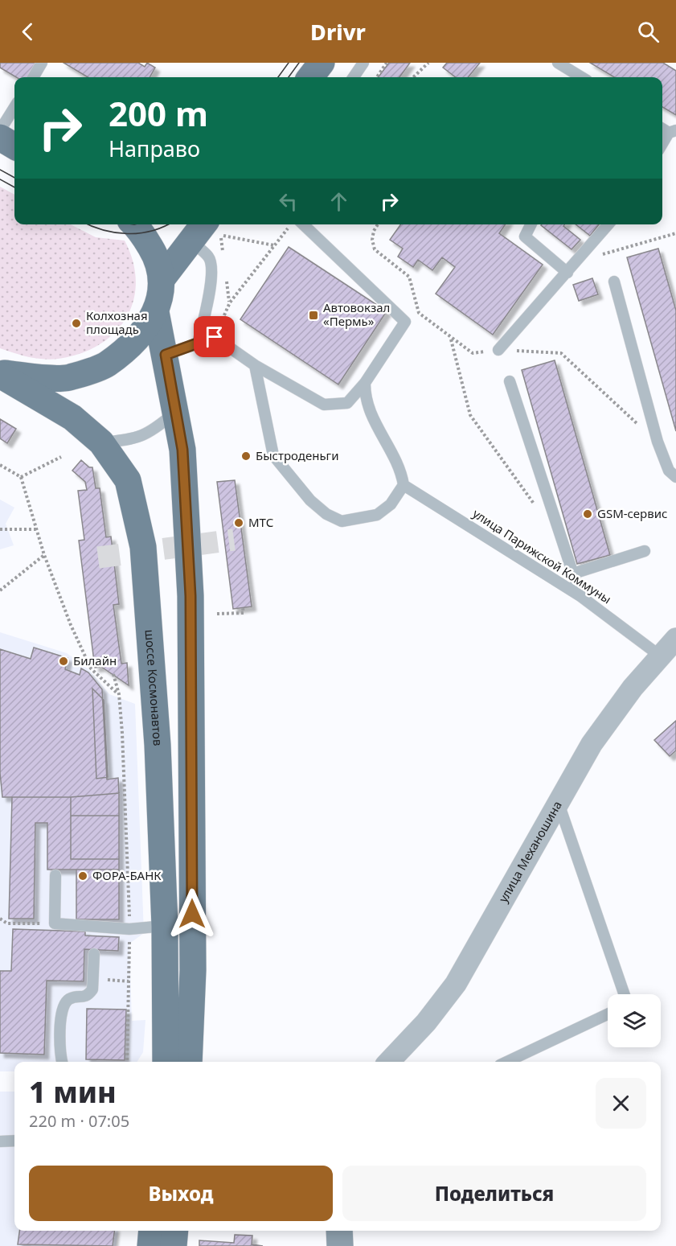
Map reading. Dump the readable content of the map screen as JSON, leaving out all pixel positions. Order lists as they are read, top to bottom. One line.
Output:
{"streets":{"main road":["шоссе Космонавтов"],"street":["улица Механошина"],"lane":["улица Парижской Коммуны"]},"crossings":[["улица Парижской Коммуны","улица Механошина"]],"places":{"transit":["Автовокзал «Пермь»"],"other":["Колхозная площадь","Быстроденьги","GSM-сервис","МТС","Билайн","ФОРА-БАНК"]},"page":{"header":"Drivr","turn":["200 m","Направо"],"heading":["1 мин","220 m · 07:05"],"buttons":["Выход","Поделиться"]}}
